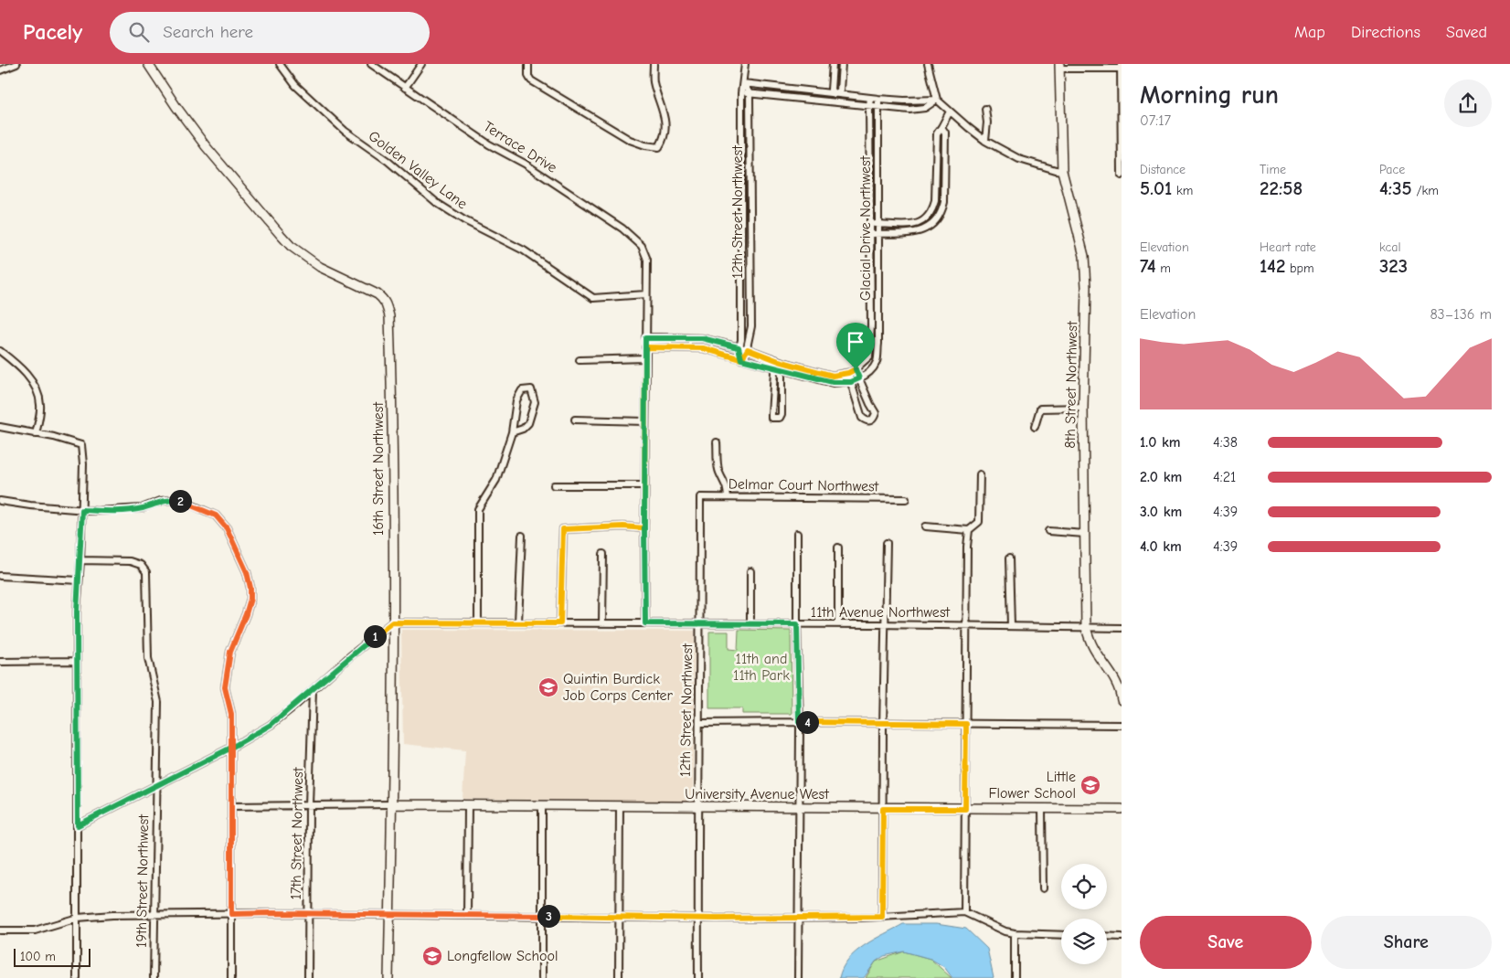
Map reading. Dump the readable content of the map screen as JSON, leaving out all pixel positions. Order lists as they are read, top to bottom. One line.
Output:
{"streets":{"street":["Terrace Drive","Golden Valley Lane","12th Street Northwest","Glacial Drive Northwest","8th Street Northwest","16th Street Northwest","Delmar Court Northwest","11th Avenue Northwest","University Avenue West","17th Street Northwest","19th Street Northwest"]},"crossings":[["Terrace Drive","Golden Valley Lane"],["12th Street Northwest","Glacial Drive Northwest"],["12th Street Northwest","Delmar Court Northwest"],["12th Street Northwest","11th Avenue Northwest"],["12th Street Northwest","University Avenue West"],["8th Street Northwest","11th Avenue Northwest"],["16th Street Northwest","11th Avenue Northwest"],["16th Street Northwest","University Avenue West"]],"parks":["11th and 11th Park"],"places":{"school or university":["Quintin Burdick Job Corps Center","Little Flower School","Longfellow School"]},"scale_bar":"100 m","page":{"header":"Pacely","search":"Search here","nav":["Map","Directions","Saved"],"heading":["Morning run","07:17"],"stats":[["Distance","5.01 km"],["Time","22:58"],["Pace","4:35 /km"],["Elevation","74 m"],["Heart rate","142 bpm"],["kcal","323"]],"chart":["Elevation","83–136 m"],"list":[{"name":"1.0 km","note":"4:38"},{"name":"2.0 km","note":"4:21"},{"name":"3.0 km","note":"4:39"},{"name":"4.0 km","note":"4:39"}],"pins":["2","1","4","3"],"buttons":["Save","Share"],"scale":"100 m"}}
